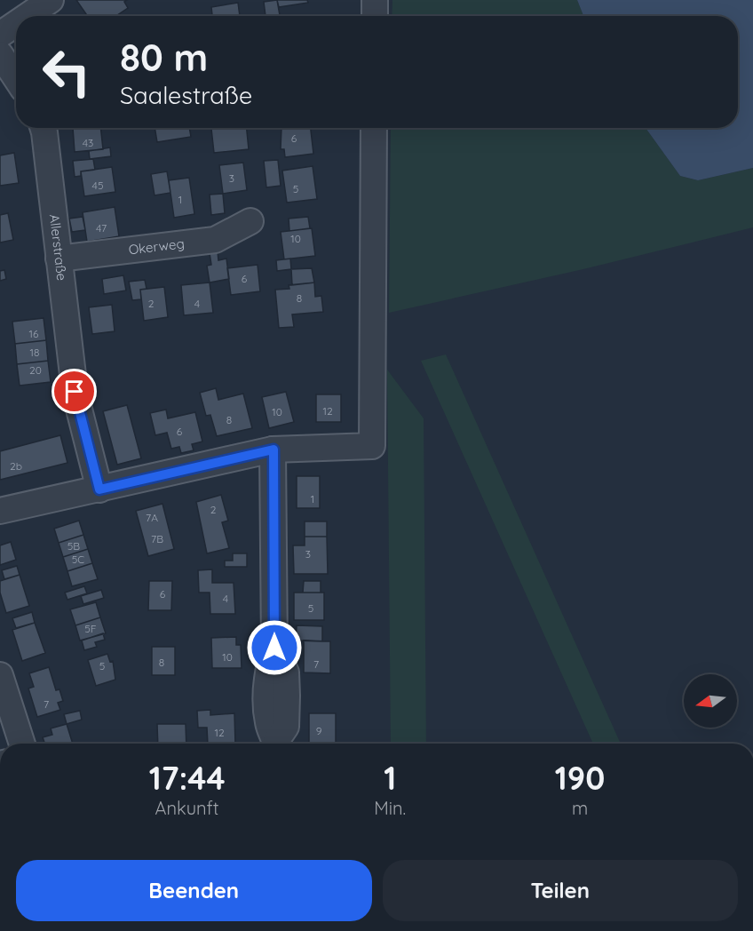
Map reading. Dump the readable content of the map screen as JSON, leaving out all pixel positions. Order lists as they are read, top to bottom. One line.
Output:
{"streets":{"street":["Okerweg","Allerstraße"]},"crossings":[["Okerweg","Allerstraße"]],"house_numbers":["6","43","3","45","5","1","47","10","6","8","2","4","16","18","20","12","10","8","6","2b","1","2","7A","7B","5B","3","5C","6","4","5","5F","10","8","7","5","7","9","12"],"north":"left","page":{"turn":["80 m","Saalestraße"],"eta":["17:44","Ankunft","1","Min.","190","m"],"buttons":["Beenden","Teilen"]}}
